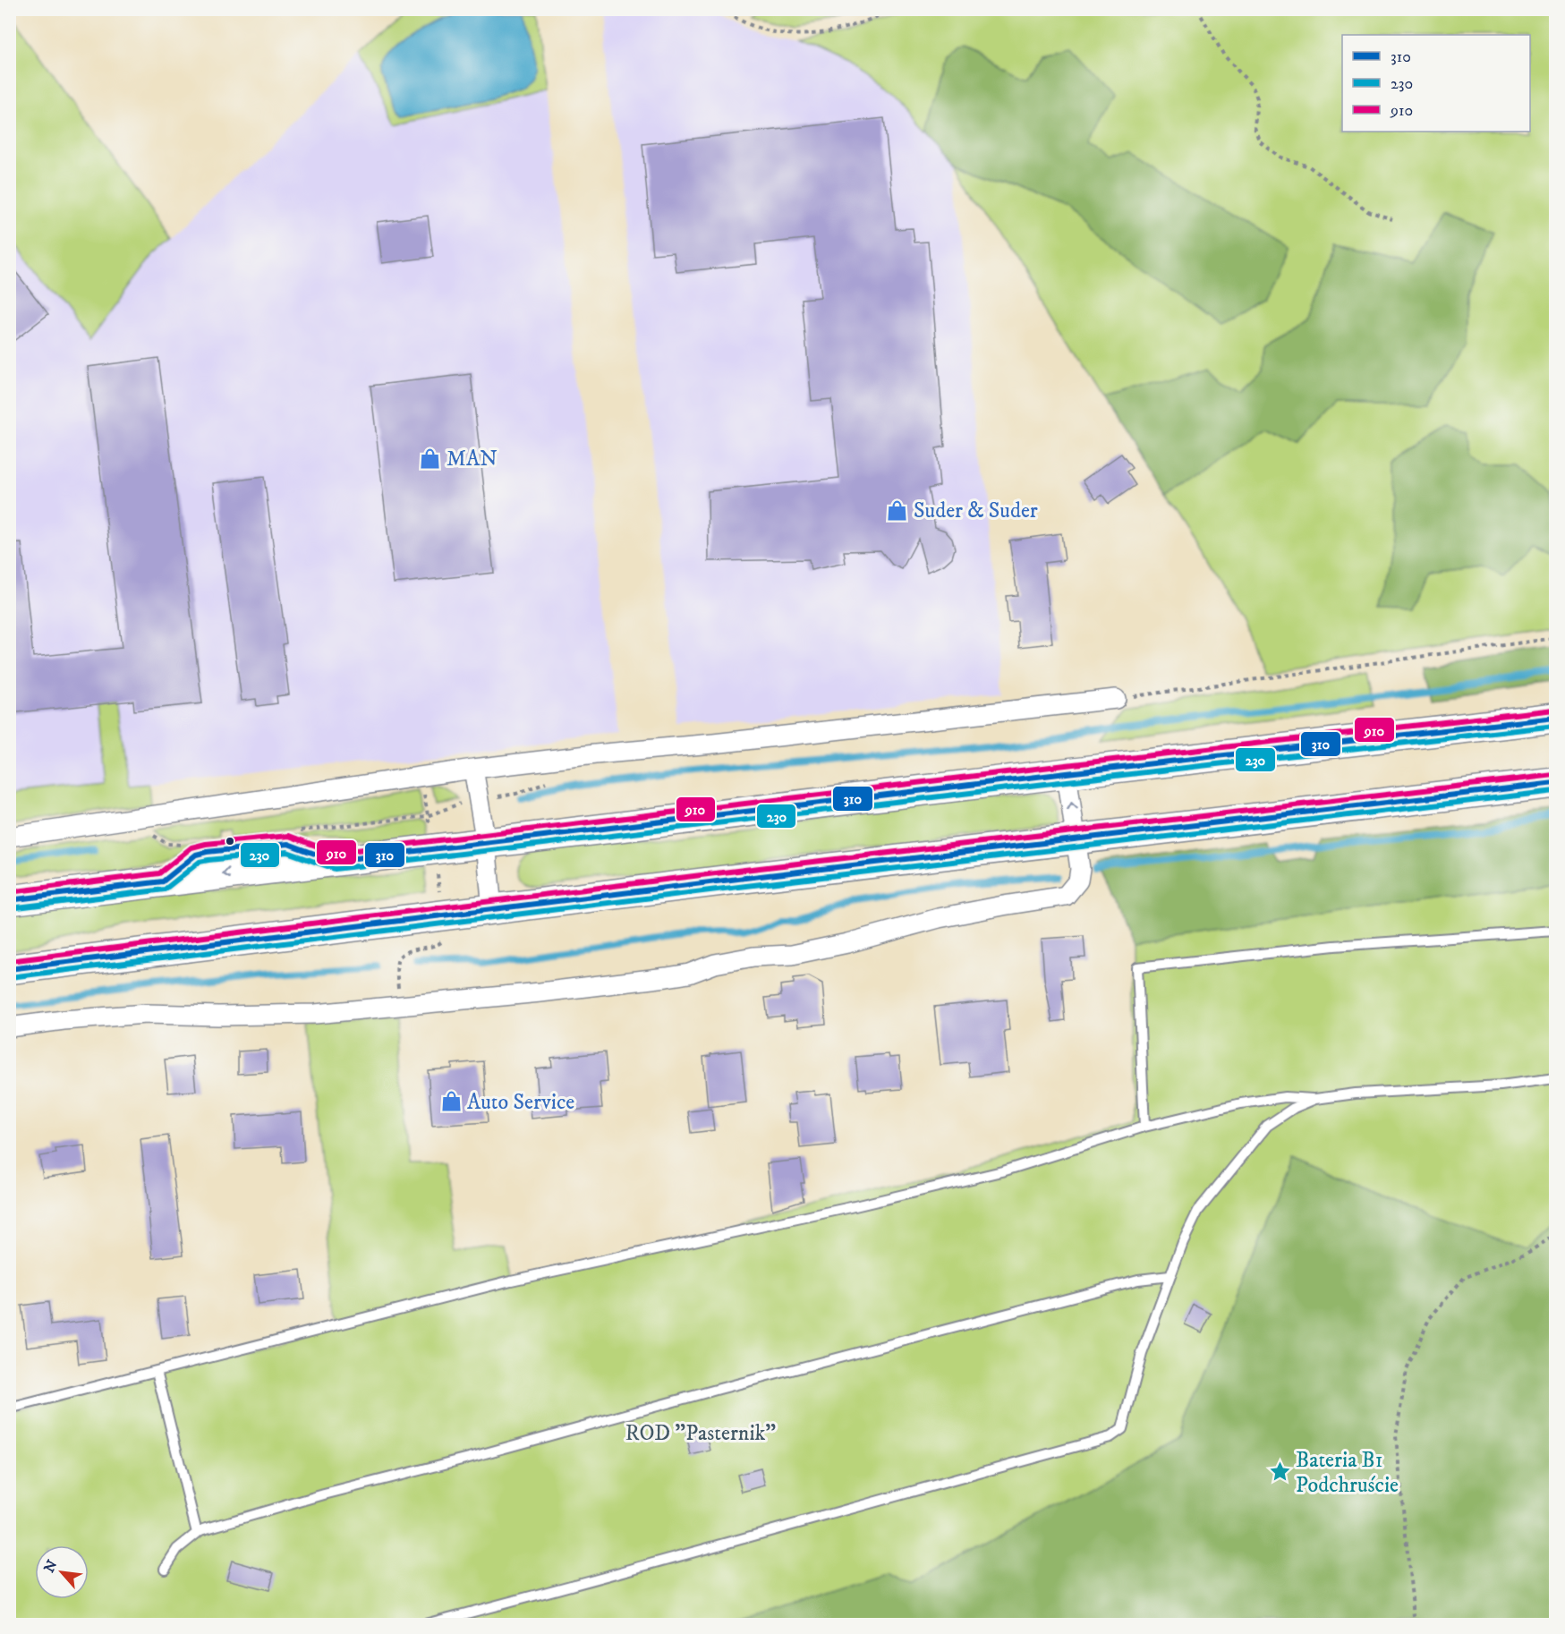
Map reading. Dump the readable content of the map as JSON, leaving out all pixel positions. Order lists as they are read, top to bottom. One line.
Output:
{"parks":["ROD \"Pasternik\""],"places":{"shop":["MAN","Suder & Suder","Auto Service"],"place":["Bateria B1 Podchruście"]},"lines":["transit line 910","transit line 310","transit line 230"],"legend":["310","230","910"],"north":"top left"}
